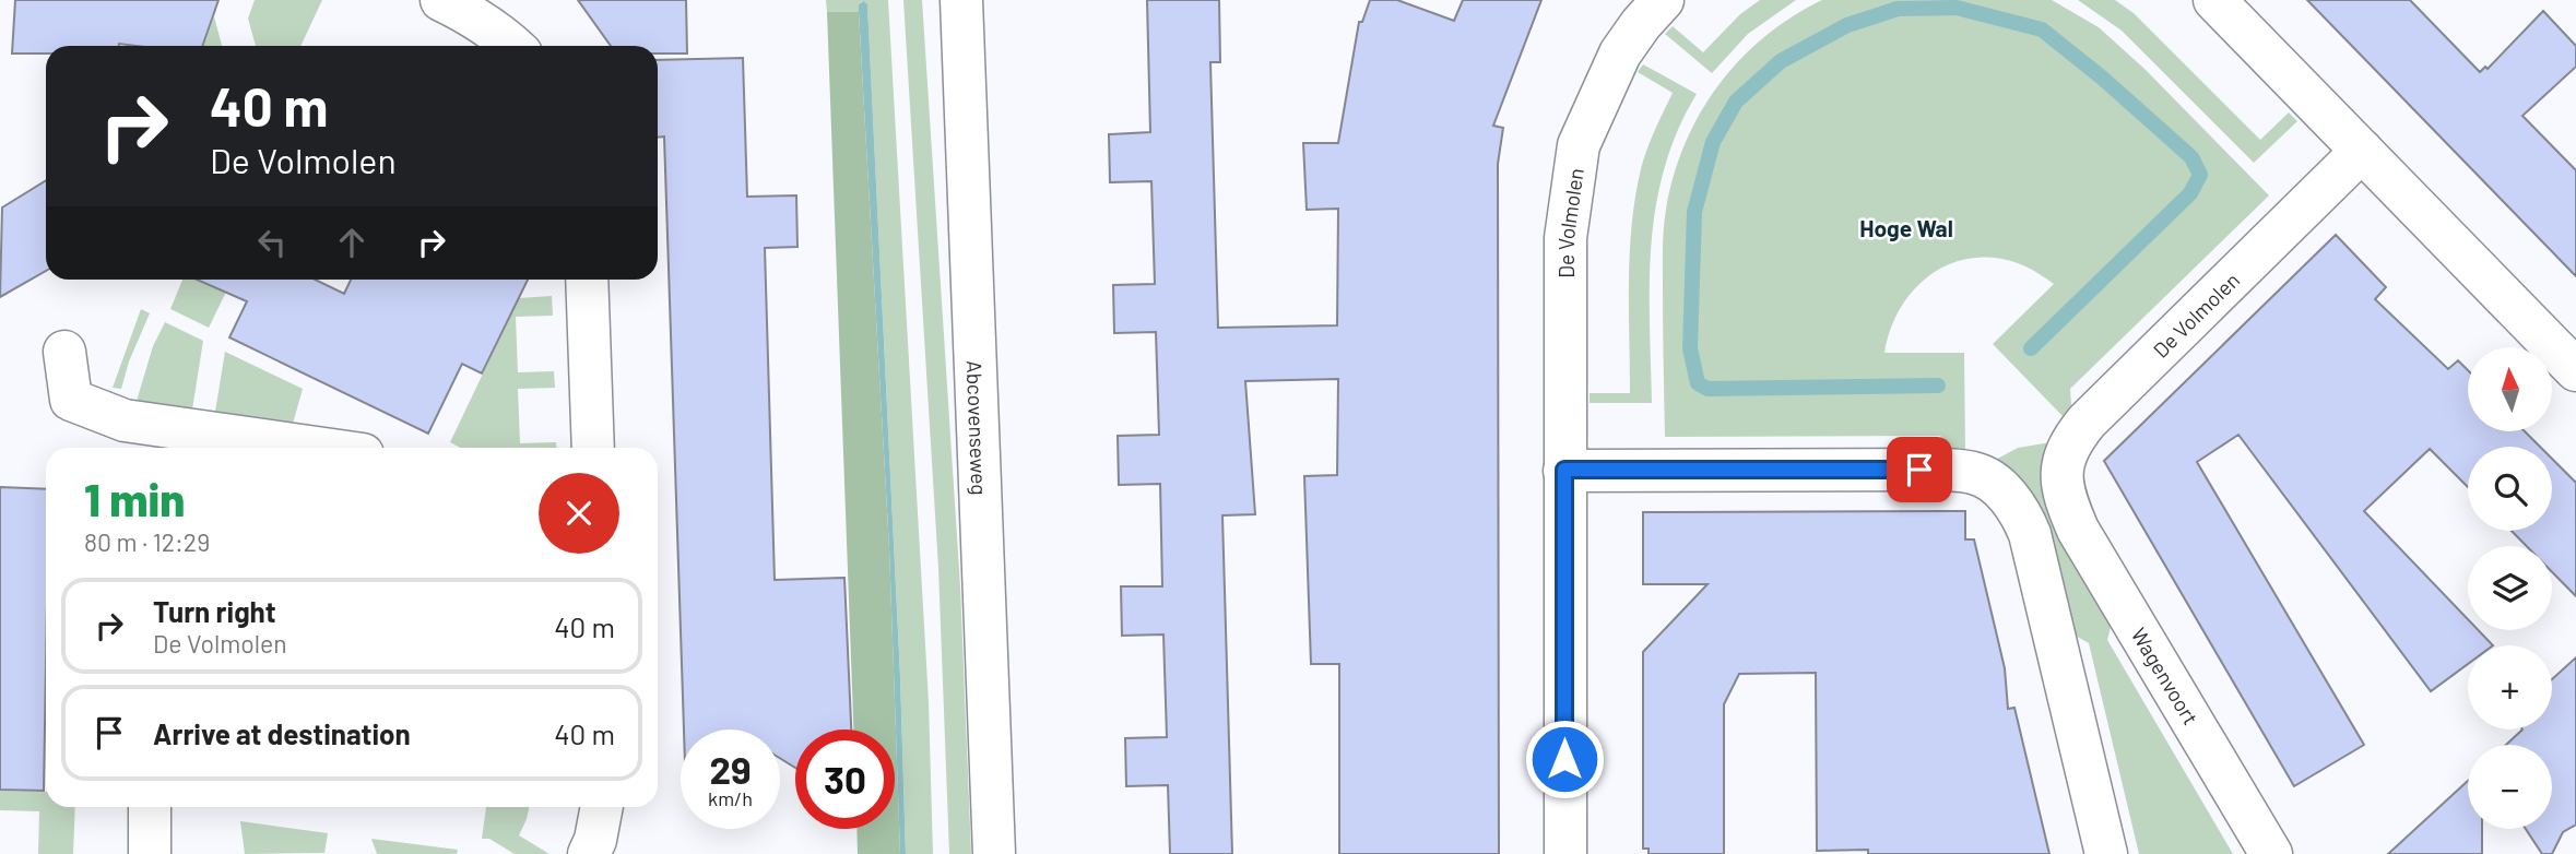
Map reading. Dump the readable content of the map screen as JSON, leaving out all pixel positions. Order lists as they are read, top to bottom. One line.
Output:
{"streets":{"street":["De Volmolen","Abcovenseweg","Wagenvoort"]},"crossings":[["De Volmolen","Wagenvoort"]],"districts":["Hoge Wal"],"north":"top","page":{"turn":["40 m","De Volmolen"],"map_buttons":["+","−"],"heading":["1 min","80 m · 12:29"],"list":[{"name":"Turn right","note":"De Volmolen","value":"40 m"},{"name":"Arrive at destination","value":"40 m"}],"speed":"29 km/h","limit":"30"}}
